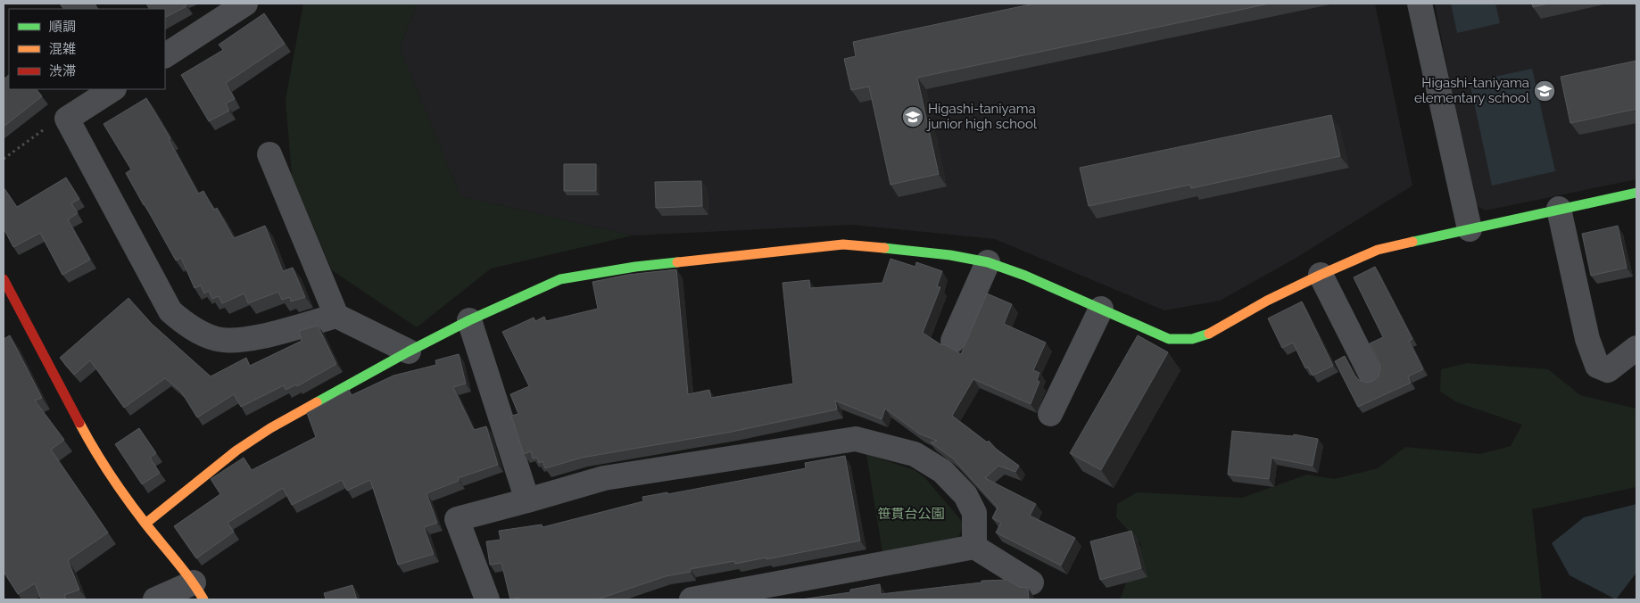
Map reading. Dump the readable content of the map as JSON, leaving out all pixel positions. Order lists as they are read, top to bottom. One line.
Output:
{"parks":["笹貫台公園"],"places":{"school or university":["Higashi-taniyama elementary school","Higashi-taniyama junior high school"]},"legend":["順調","混雑","渋滞"]}
